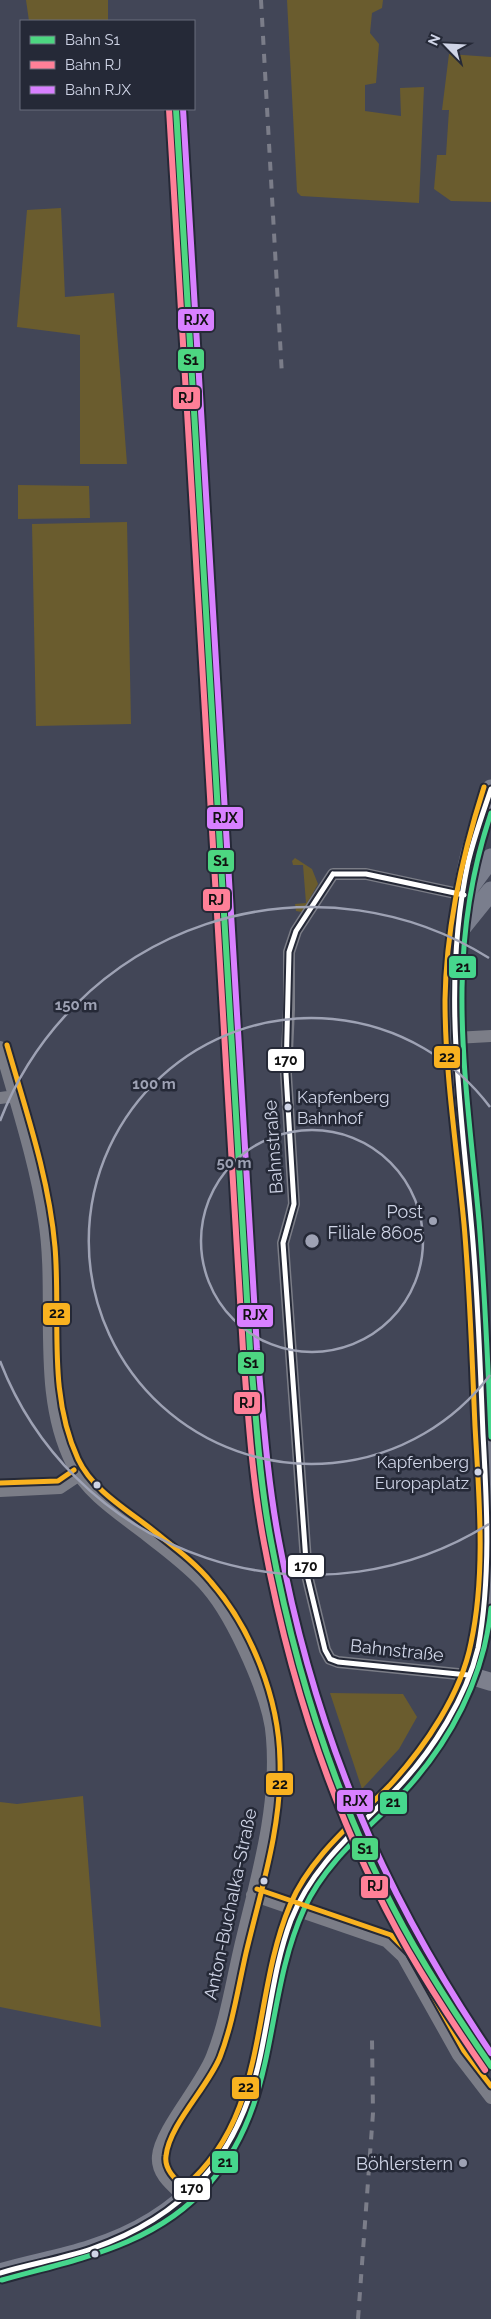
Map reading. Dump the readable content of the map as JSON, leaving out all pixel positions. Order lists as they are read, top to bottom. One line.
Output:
{"streets":{"street":["Bahnstraße","Anton-Buchalka-Straße"]},"places":["Kapfenberg Bahnhof","Post Filiale 8605","Kapfenberg Europaplatz","Böhlerstern"],"lines":["rail line S1","rail line RJ","rail line RJX","transit line 22","transit line 170","transit line 21"],"legend":["Bahn S1","Bahn RJ","Bahn RJX"],"north":"top left","rings":["150 m","100 m","50 m"]}
